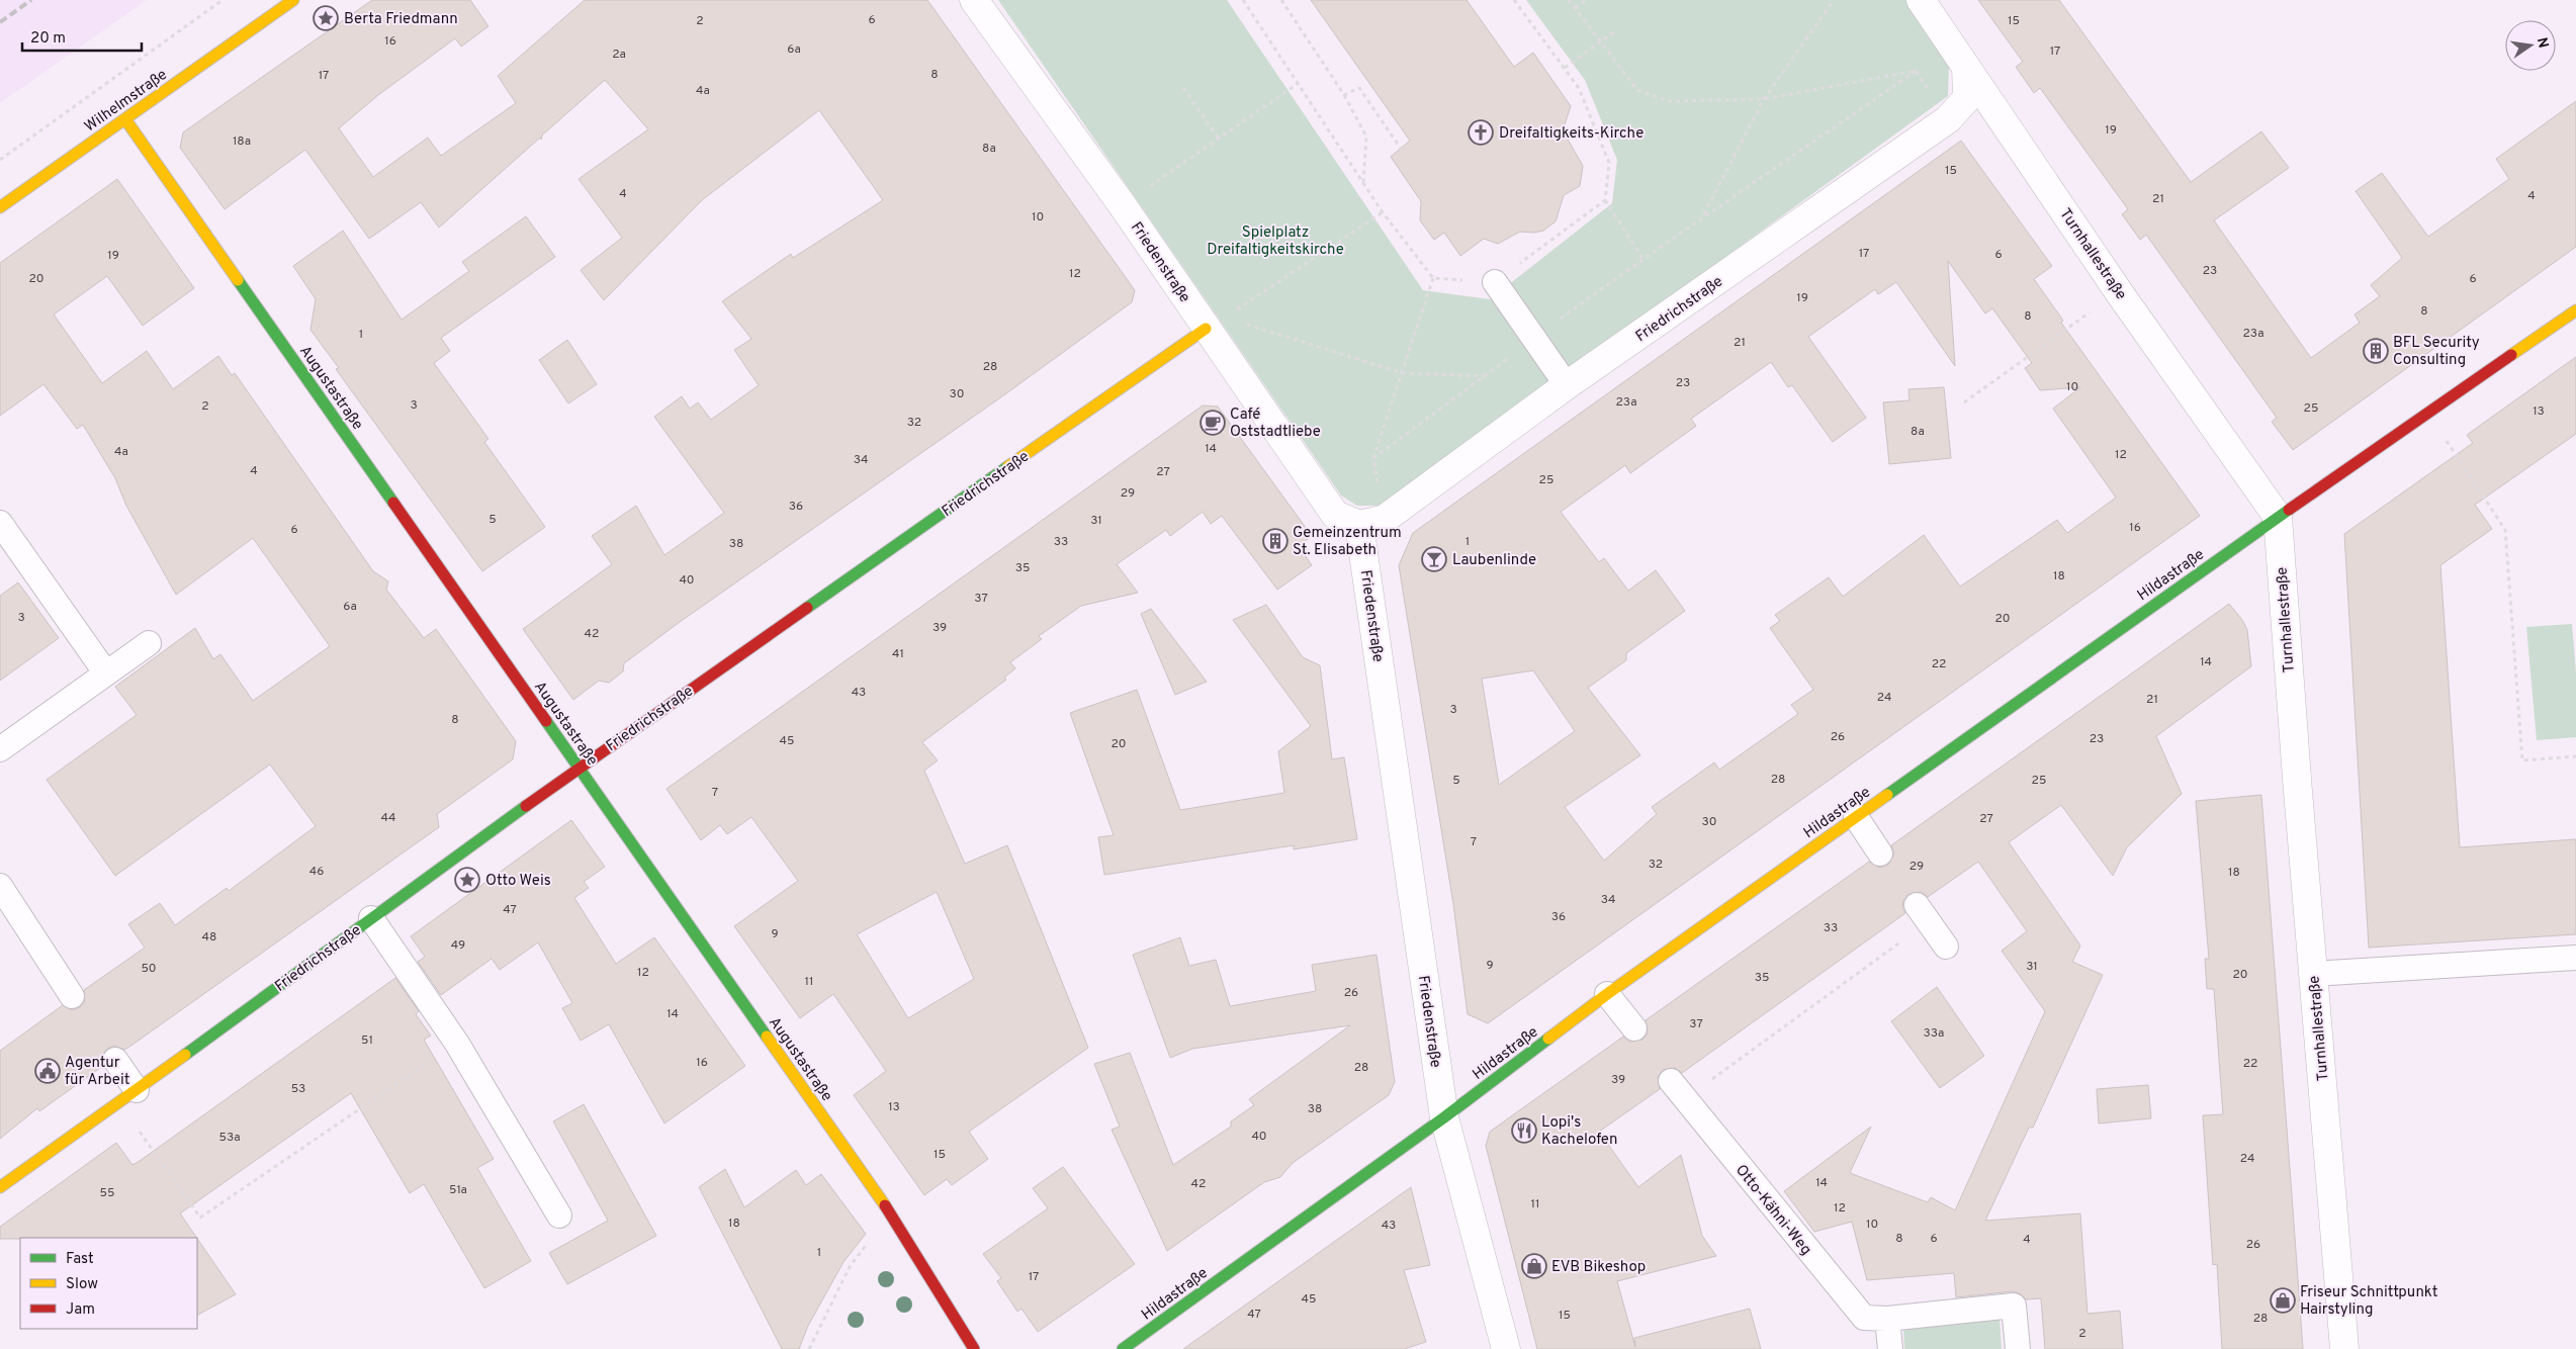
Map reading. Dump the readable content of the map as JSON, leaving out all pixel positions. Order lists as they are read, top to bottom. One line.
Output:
{"streets":{"street":["Wilhelmstraße","Turnhallestraße","Friedenstraße","Friedrichstraße","Augustastraße","Hildastraße"],"lane":["Otto-Kähni-Weg"]},"crossings":[["Wilhelmstraße","Augustastraße"],["Turnhallestraße","Friedrichstraße"],["Turnhallestraße","Hildastraße"],["Friedenstraße","Friedrichstraße"],["Friedenstraße","Hildastraße"],["Friedrichstraße","Augustastraße"]],"parks":["Spielplatz Dreifaltigkeitskirche"],"places":{"place":["Berta Friedmann","Otto Weis"],"church":["Dreifaltigkeits-Kirche"],"building":["BFL Security Consulting","Gemeinzentrum St. Elisabeth"],"cafe":["Café Oststadtliebe"],"bar":["Laubenlinde"],"public building":["Agentur für Arbeit"],"restaurant":["Lopi's Kachelofen"],"shop":["EVB Bikeshop","Friseur Schnittpunkt Hairstyling"]},"house_numbers":["6","2","15","16","6a","17","2a","8","17","4a","19","18a","8a","15","4","4","21","10","17","6","19","23","12","20","6","19","8","8","23a","1","21","28","23","10","30","23a","3","2","25","13","32","8a","14","4a","12","34","4","27","25","29","36","5","31","16","6","33","1","38","35","18","40","37","6a","3","20","39","42","41","14","22","43","24","21","3","8","26","23","45","20","28","5","25","7","44","27","30","7","32","29","46","18","34","47","36","33","9","48","49","9","31","50","12","20","35","11","26","14","37","33a","51","16","22","28","39","53","13","38","40","53a","15","24","14","42","51a","55","11","12","18","10","43","8","6","4","26","1","17","45","47","15","28","2"],"legend":["Fast","Slow","Jam"],"scale_bar":"20 m","north":"right"}
